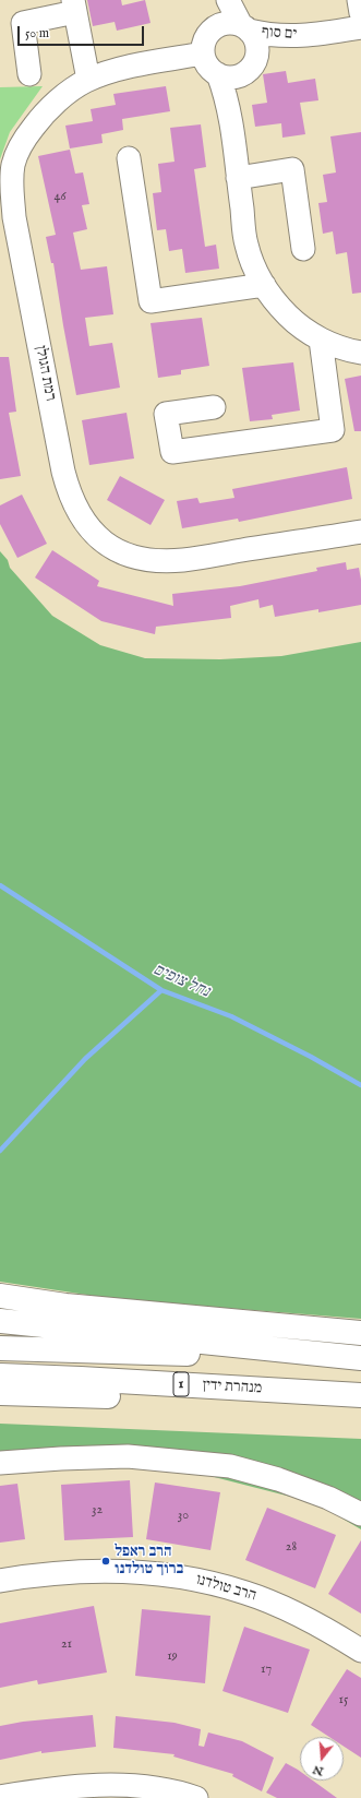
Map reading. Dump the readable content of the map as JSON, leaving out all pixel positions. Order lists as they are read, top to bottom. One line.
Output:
{"streets":{"highway":["1","מנהרת ידין"],"street":["ים סוף","רמת הגולן","הרב טולדנו"]},"crossings":[["ים סוף","רמת הגולן"]],"water":["נחל צופים"],"places":["הרב ראפל ברוך טולדנו"],"house_numbers":["46","32","30","28","21","19","17","15"],"scale_bar":"50 m","north":"bottom"}
